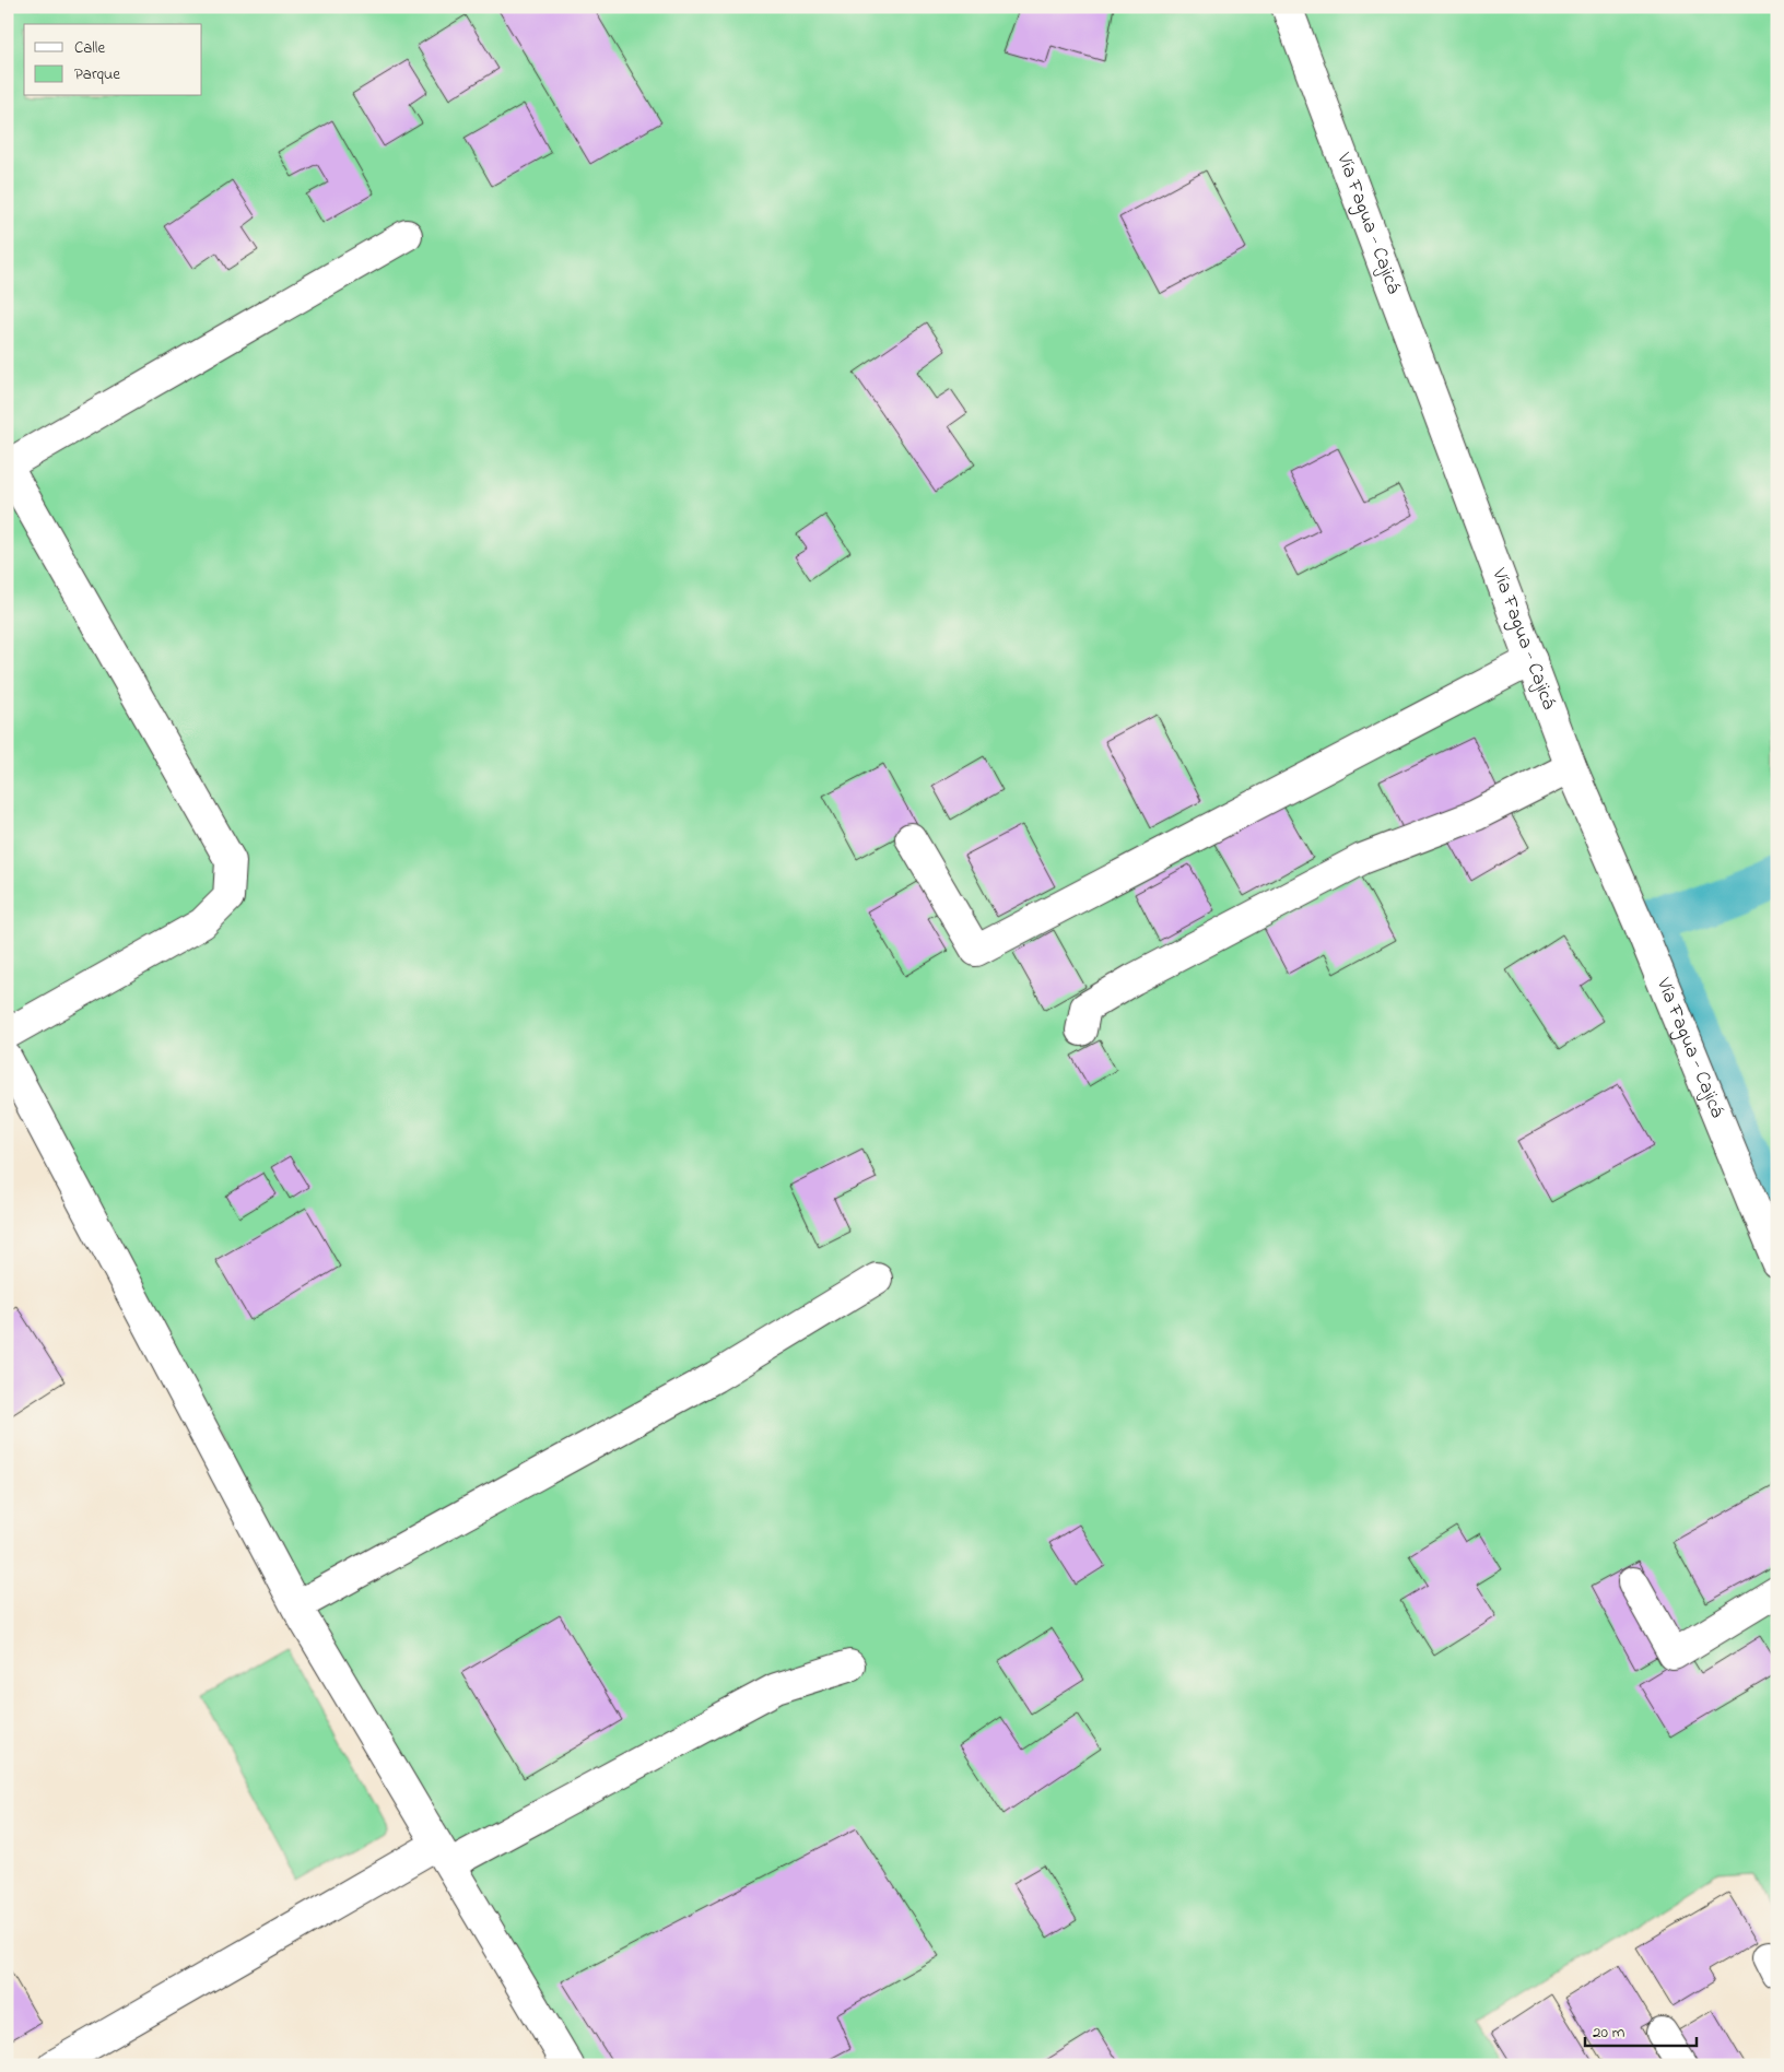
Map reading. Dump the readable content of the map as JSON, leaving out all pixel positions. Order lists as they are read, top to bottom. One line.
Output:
{"streets":{"street":["Vía Fagua - Cajicá"]},"legend":["Calle","Parque"],"scale_bar":"20 m"}
